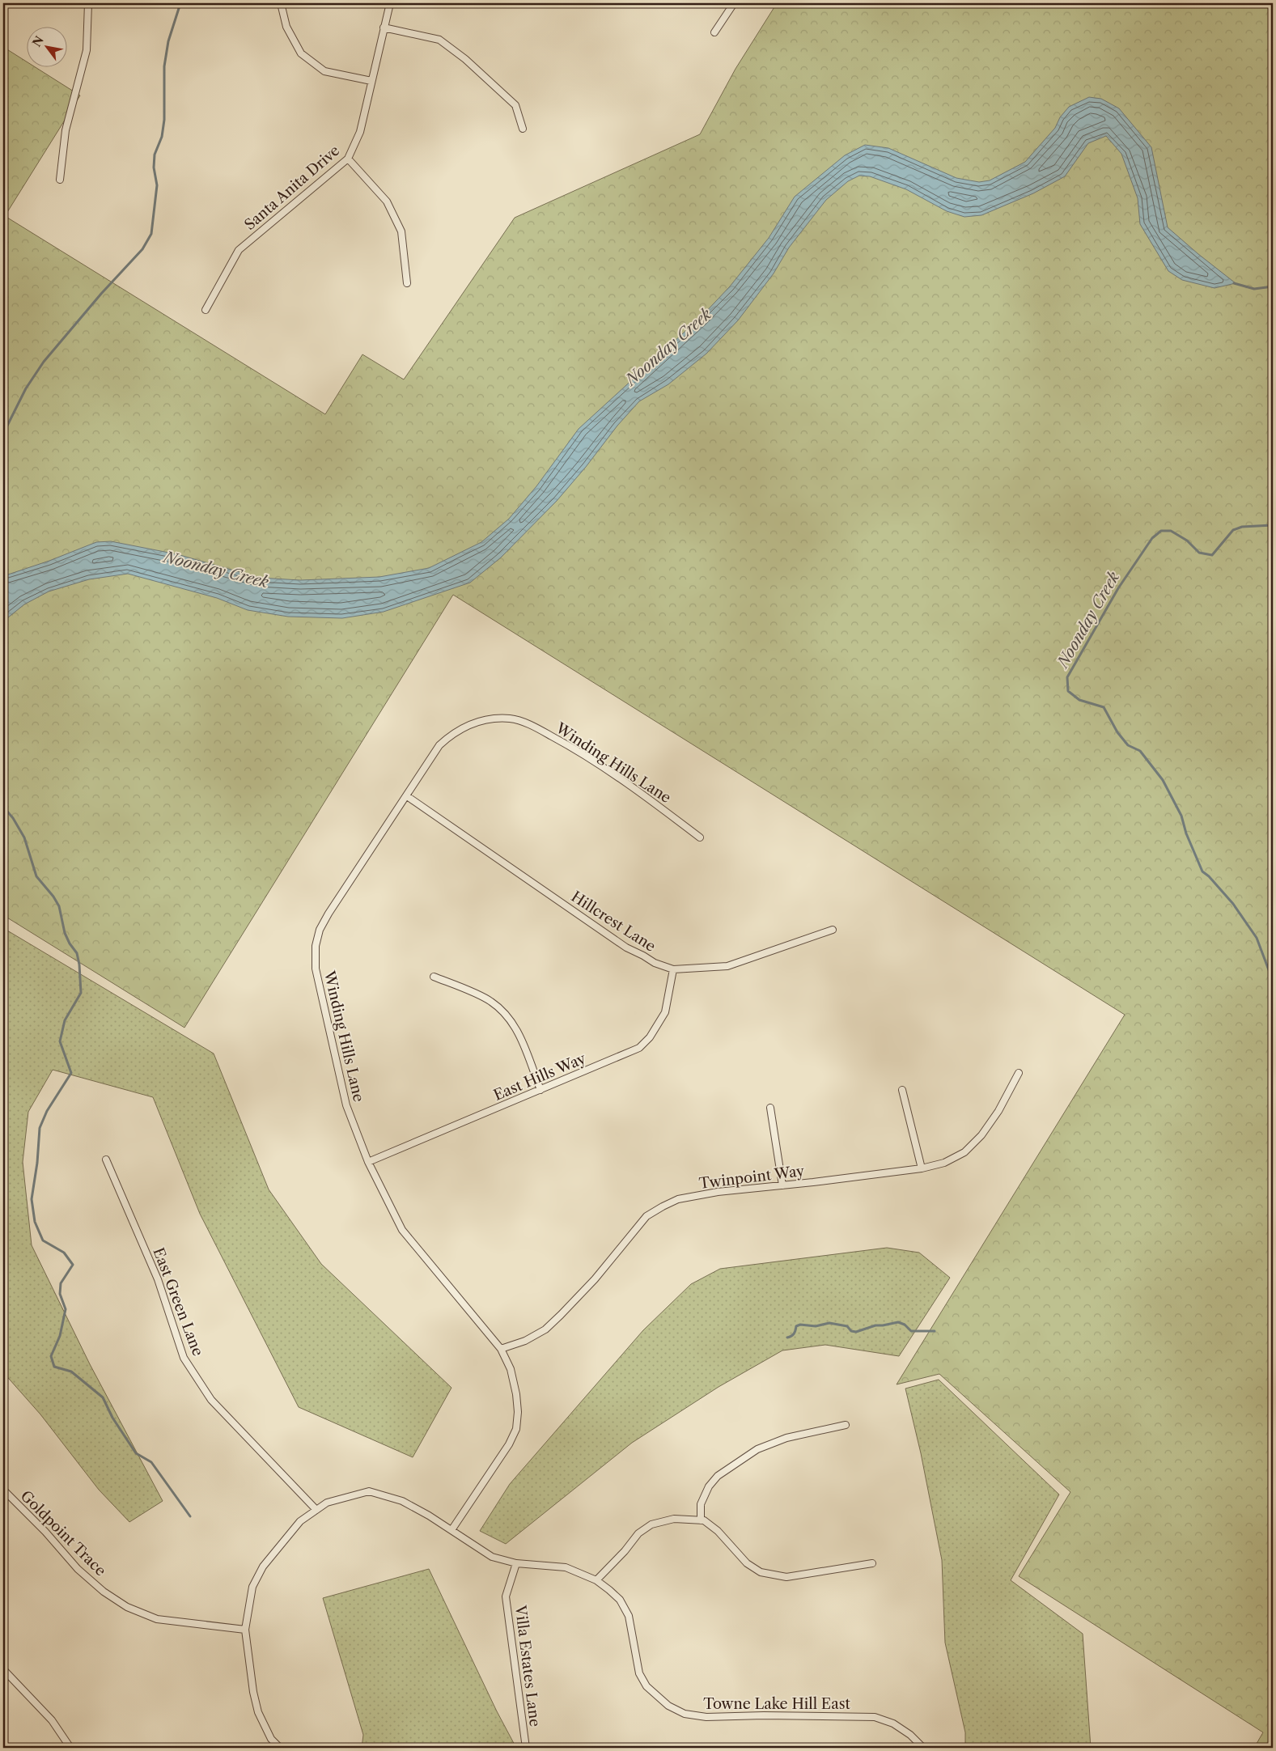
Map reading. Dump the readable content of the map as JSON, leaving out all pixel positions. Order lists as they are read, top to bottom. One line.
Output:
{"streets":{"street":["Santa Anita Drive","Winding Hills Lane","Hillcrest Lane","East Hills Way","Twinpoint Way","East Green Lane","Goldpoint Trace","Villa Estates Lane","Towne Lake Hill East"]},"crossings":[["Winding Hills Lane","Hillcrest Lane"],["Winding Hills Lane","East Hills Way"],["Winding Hills Lane","Twinpoint Way"],["Winding Hills Lane","Towne Lake Hill East"],["Hillcrest Lane","East Hills Way"],["East Green Lane","Towne Lake Hill East"],["Goldpoint Trace","Towne Lake Hill East"],["Villa Estates Lane","Towne Lake Hill East"]],"water":["Noonday Creek"],"north":"top left"}
